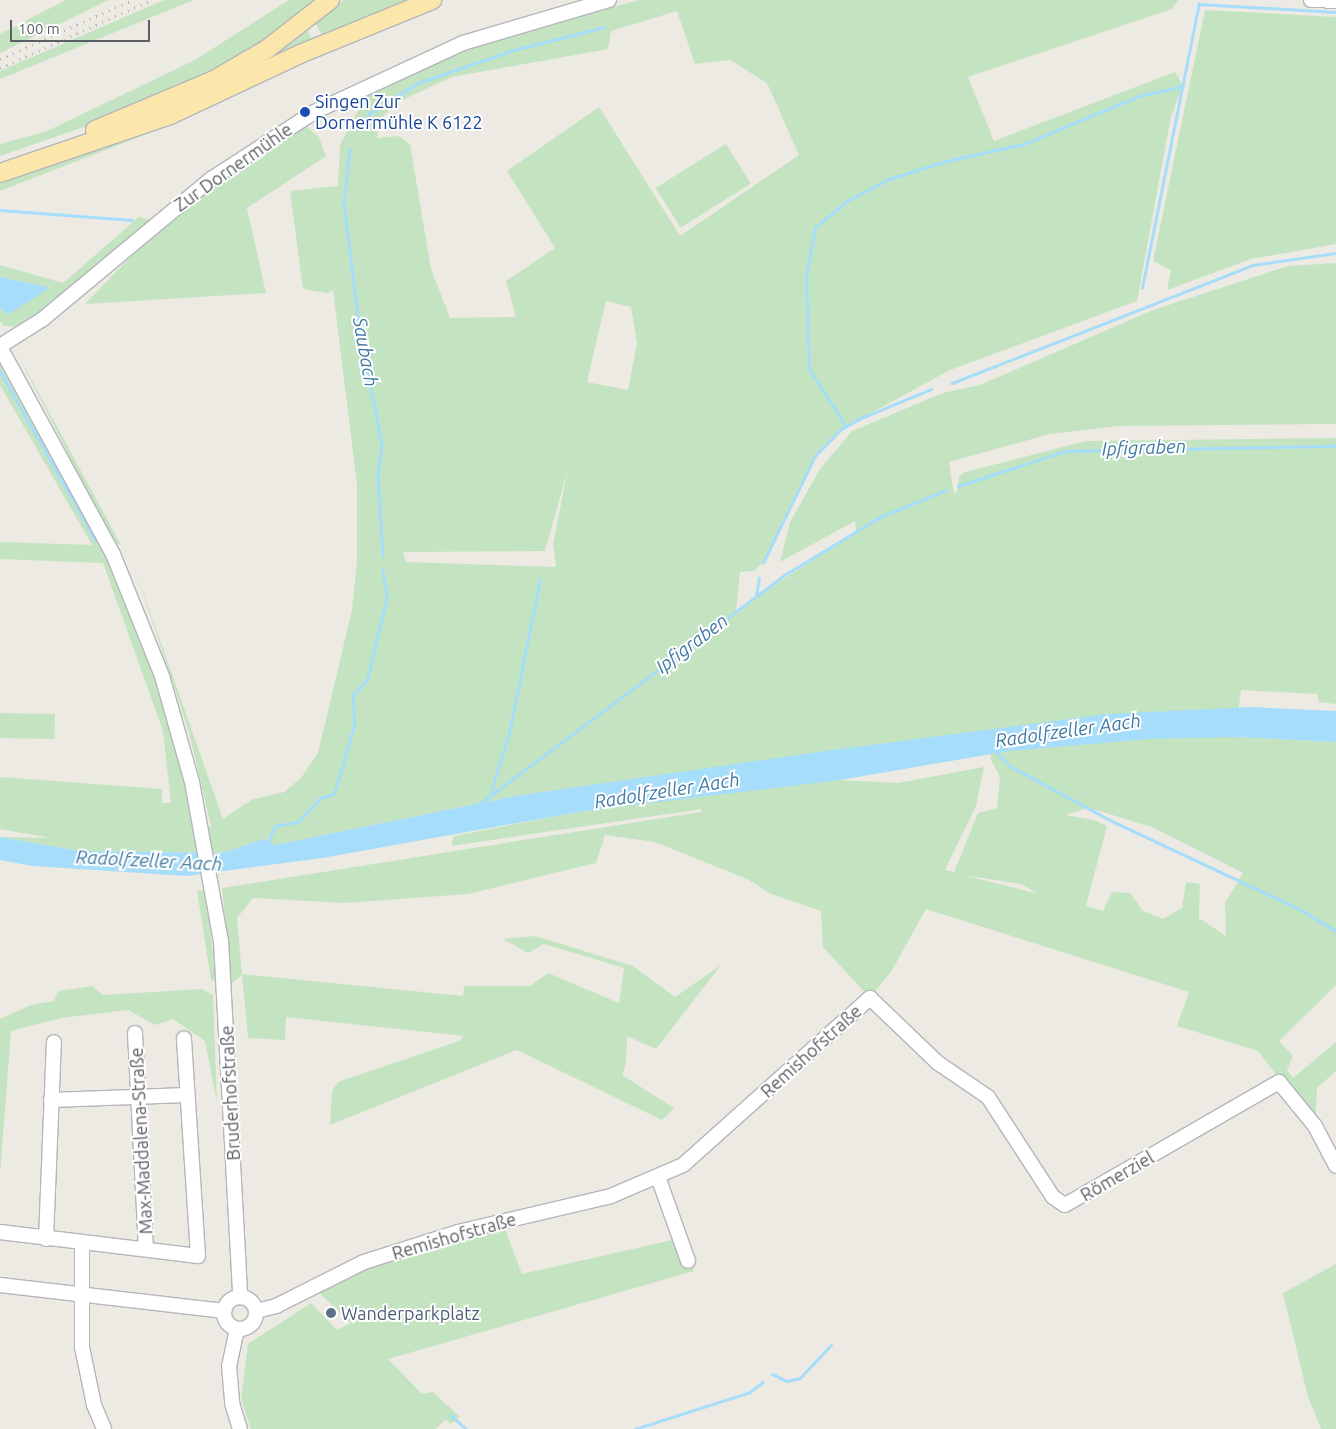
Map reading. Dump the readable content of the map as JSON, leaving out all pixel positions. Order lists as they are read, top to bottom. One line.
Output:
{"streets":{"street":["Zur Dornermühle","Remishofstraße","Bruderhofstraße","Max-Maddalena-Straße","Römerziel"]},"crossings":[["Zur Dornermühle","Bruderhofstraße"],["Remishofstraße","Bruderhofstraße"],["Remishofstraße","Römerziel"]],"water":["Saubach","Ipfigraben","Radolfzeller Aach"],"places":["Singen Zur Dornermühle K 6122","Wanderparkplatz"],"scale_bar":"100 m"}
